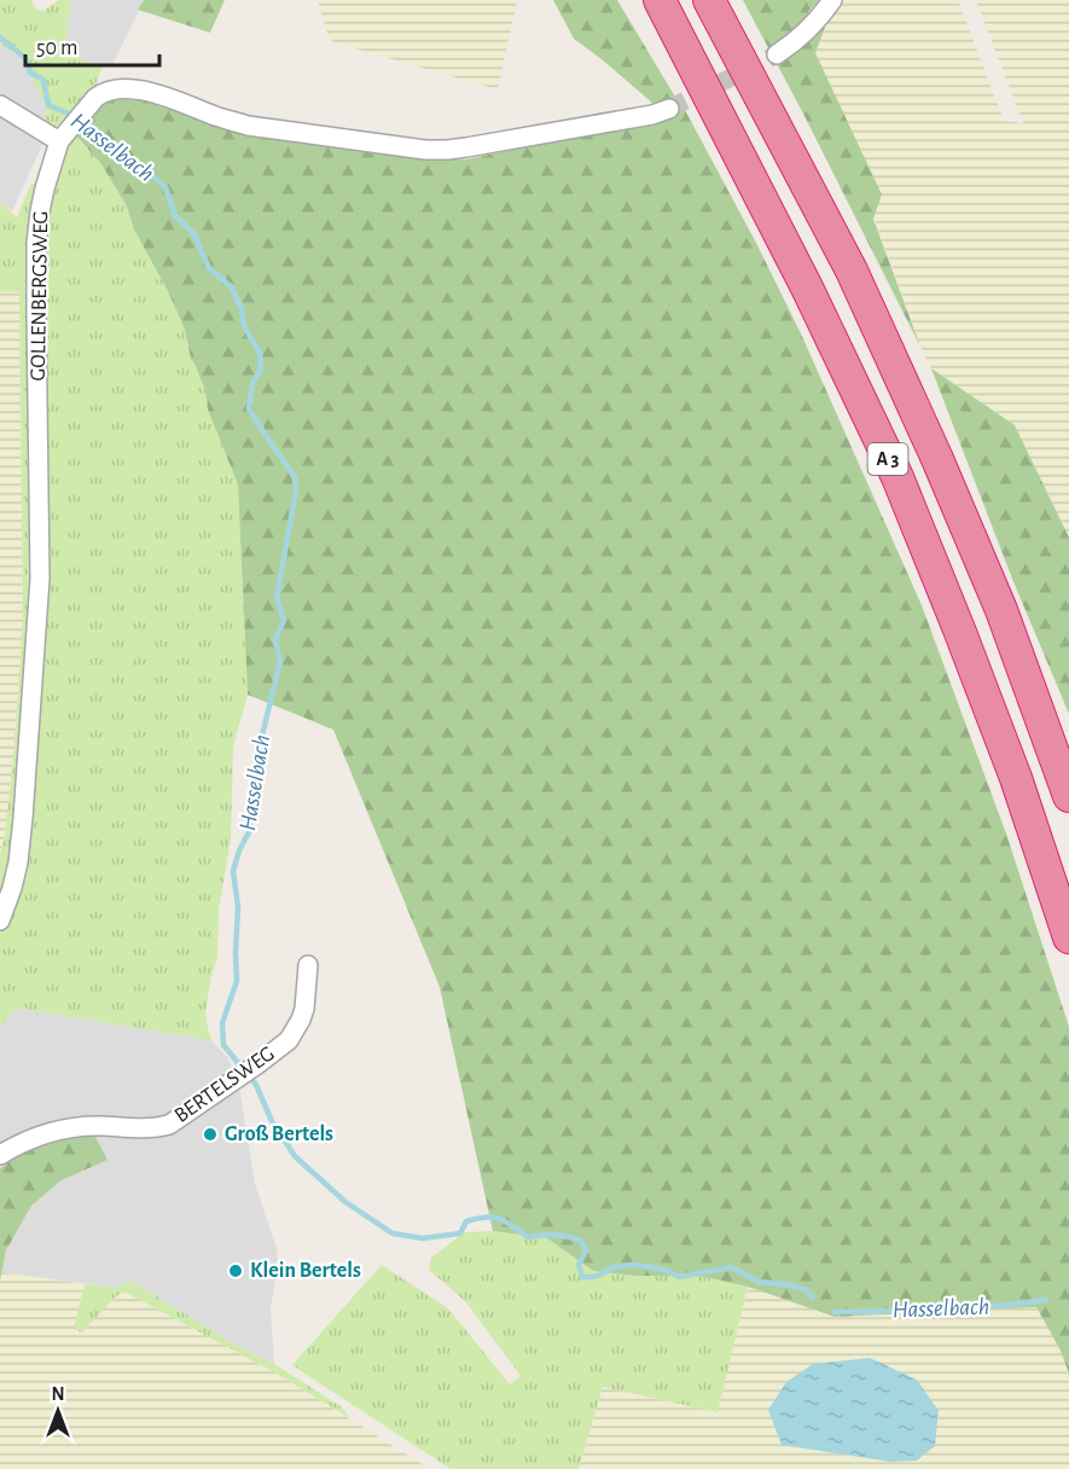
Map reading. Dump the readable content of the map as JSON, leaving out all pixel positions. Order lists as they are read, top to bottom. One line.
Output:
{"streets":{"highway":["A 3"],"street":["GOLLENBERGSWEG","BERTELSWEG"]},"water":["Hasselbach"],"places":["Groß Bertels","Klein Bertels"],"scale_bar":"50 m","north":"top"}
